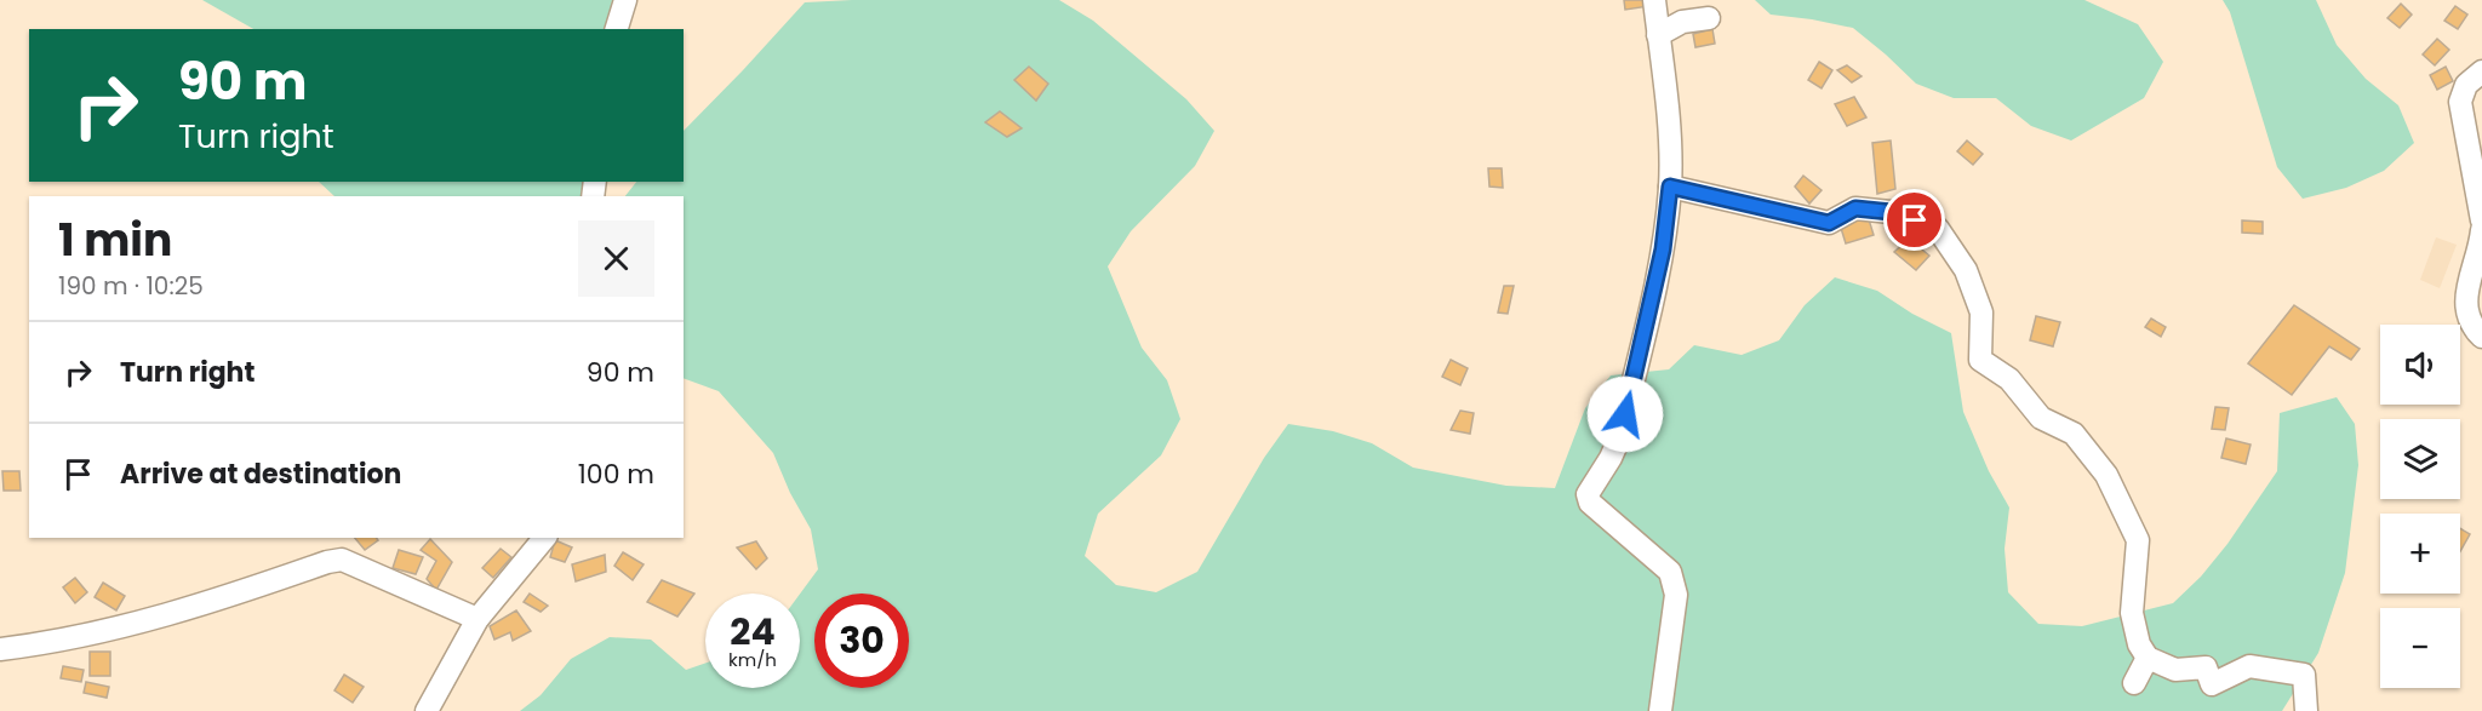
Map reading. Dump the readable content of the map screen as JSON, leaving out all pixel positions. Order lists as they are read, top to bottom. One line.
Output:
{"page":{"turn":["90 m","Turn right"],"heading":["1 min","190 m · 10:25"],"list":[{"name":"Turn right","value":"90 m"},{"name":"Arrive at destination","value":"100 m"}],"map_buttons":["+","−"],"speed":"24 km/h","limit":"30"}}
